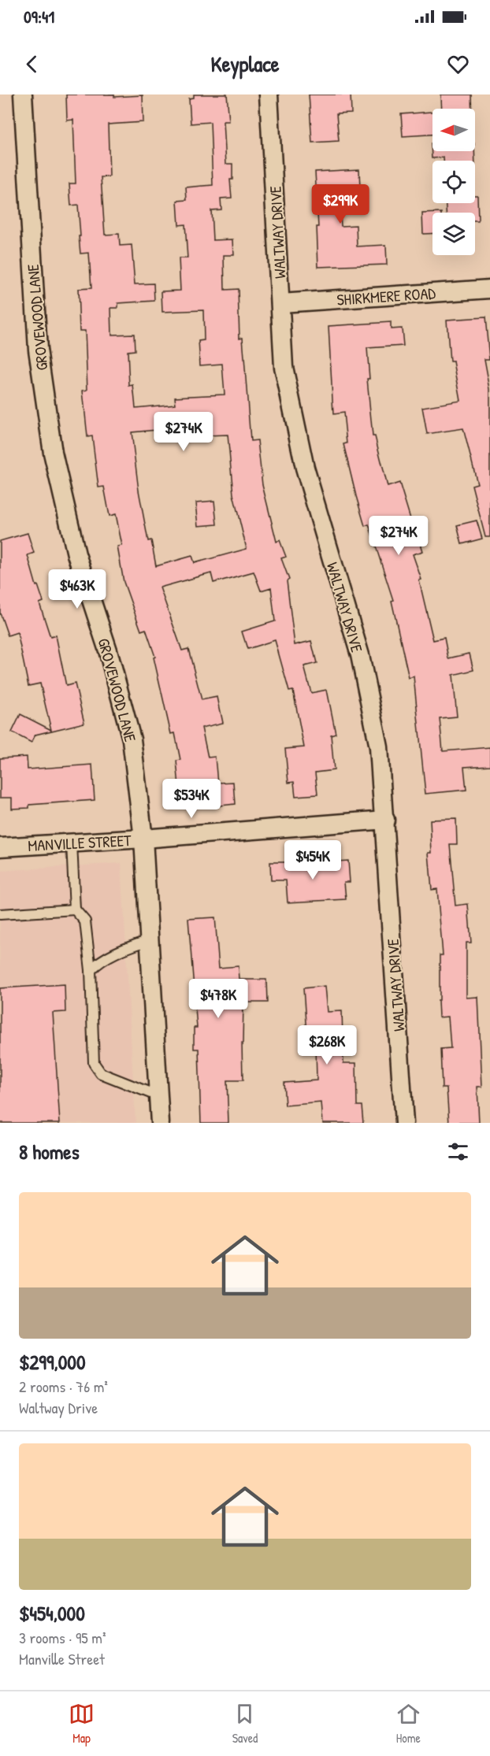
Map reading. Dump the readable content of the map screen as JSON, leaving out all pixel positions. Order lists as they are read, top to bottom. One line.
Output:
{"streets":{"street":["WALTWAY DRIVE","SHIRKMERE ROAD","GROVEWOOD LANE","MANVILLE STREET"]},"crossings":[["WALTWAY DRIVE","SHIRKMERE ROAD"],["WALTWAY DRIVE","MANVILLE STREET"],["GROVEWOOD LANE","MANVILLE STREET"]],"north":"left","page":{"status":"09:41","header":"Keyplace","price":["$299K","$274K","$274K","$463K","$534K","$454K","$478K","$268K"],"heading":"8 homes","list":[{"name":"$299,000","note":"2 rooms · 76 m² · Waltway Drive"},{"name":"$454,000","note":"3 rooms · 95 m² · Manville Street"}],"tabs":["Map","Saved","Home"]}}
